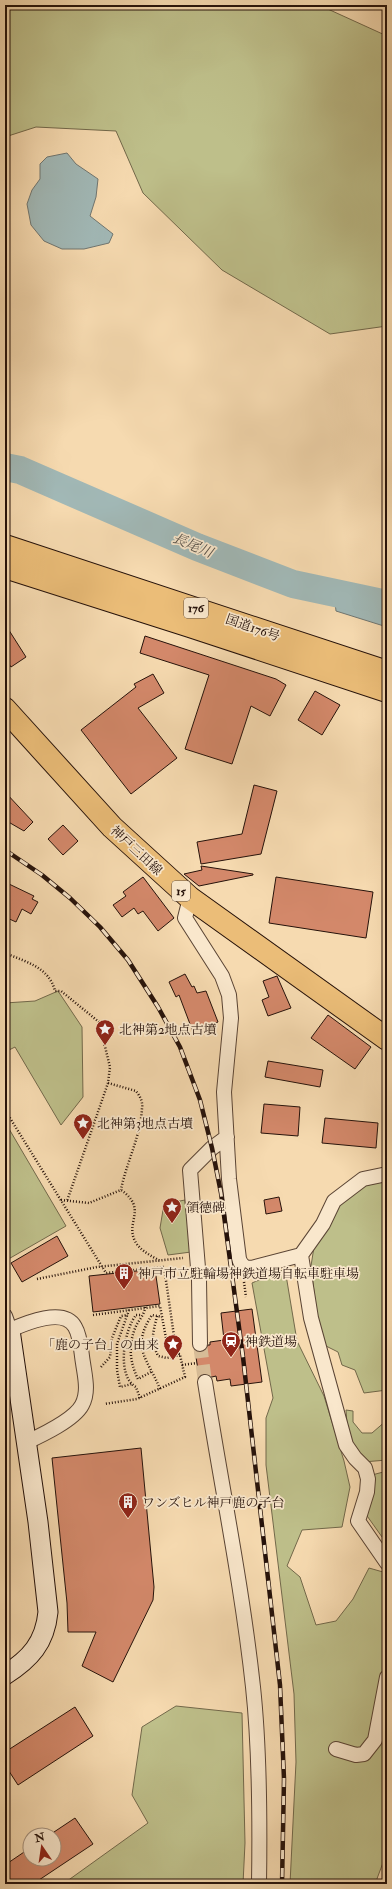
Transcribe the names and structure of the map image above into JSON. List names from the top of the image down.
{
  "streets": {
    "main road": [
      "176",
      "国道176号",
      "神戸三田線",
      "15"
    ]
  },
  "water": ["長尾川"],
  "places": {
    "place": [
      "北神第2地点古墳",
      "北神第3地点古墳",
      "領徳碑",
      "「鹿の子台」の由来"
    ],
    "building": ["神戸市立駐輪場神鉄道場自転車駐車場", "ワンズヒル神戸鹿の子台"],
    "station": ["神鉄道場"]
  },
  "north": "top"
}
